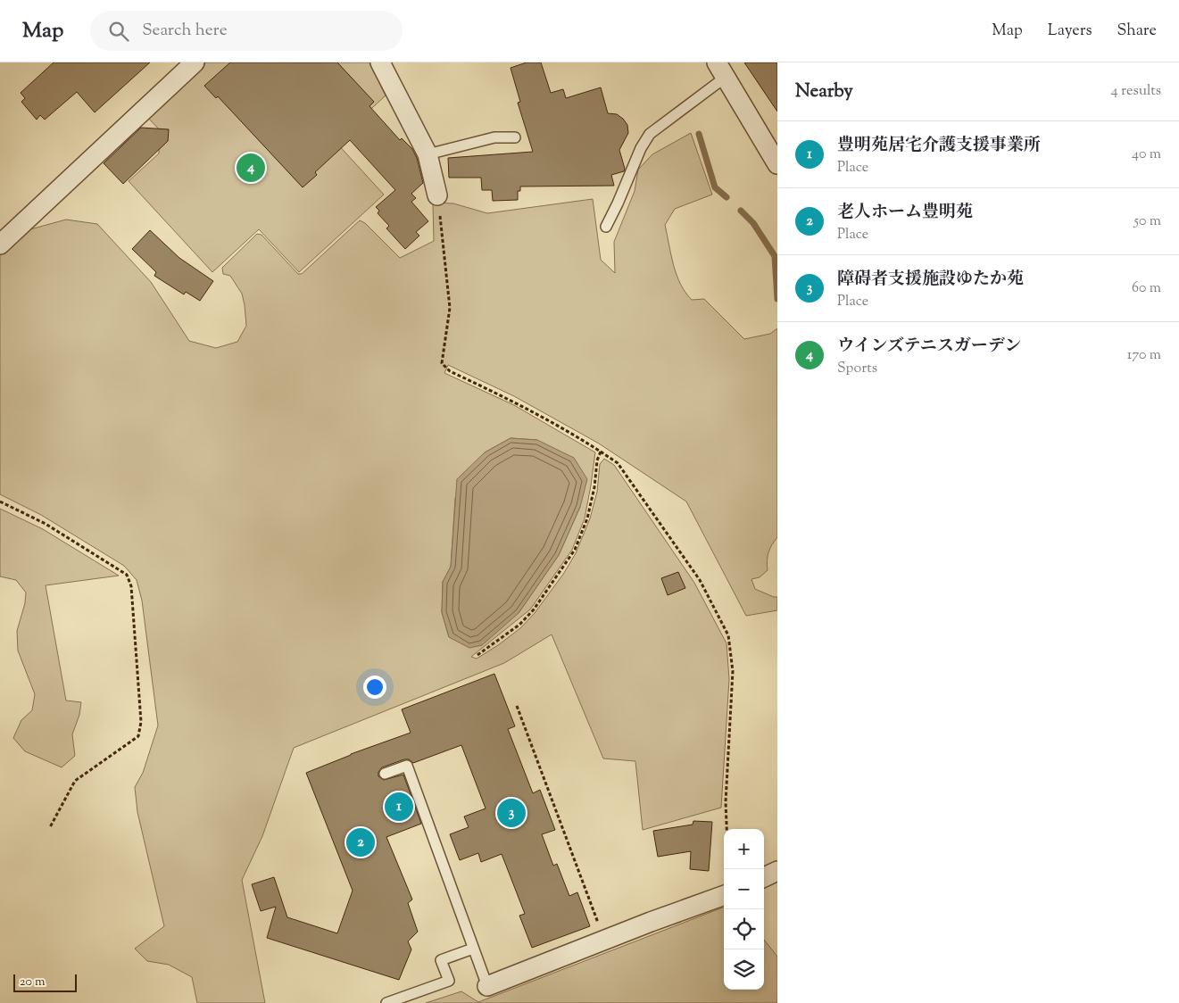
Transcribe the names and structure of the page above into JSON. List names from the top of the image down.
{
  "scale_bar": "20 m",
  "page": {
    "header": "Map",
    "search": "Search here",
    "nav": ["Map", "Layers", "Share"],
    "heading": ["Nearby", "4 results"],
    "list": [
      {
        "mark": "1",
        "name": "豊明苑居宅介護支援事業所",
        "note": "Place",
        "value": "40 m"
      },
      {
        "mark": "2",
        "name": "老人ホーム豊明苑",
        "note": "Place",
        "value": "50 m"
      },
      {
        "mark": "3",
        "name": "障碍者支援施設ゆたか苑",
        "note": "Place",
        "value": "60 m"
      },
      {
        "mark": "4",
        "name": "ウインズテニスガーデン",
        "note": "Sports",
        "value": "170 m"
      }
    ],
    "pins": [
      "4",
      "1",
      "3",
      "2"
    ],
    "map_buttons": ["+", "−"],
    "scale": "20 m"
  }
}
